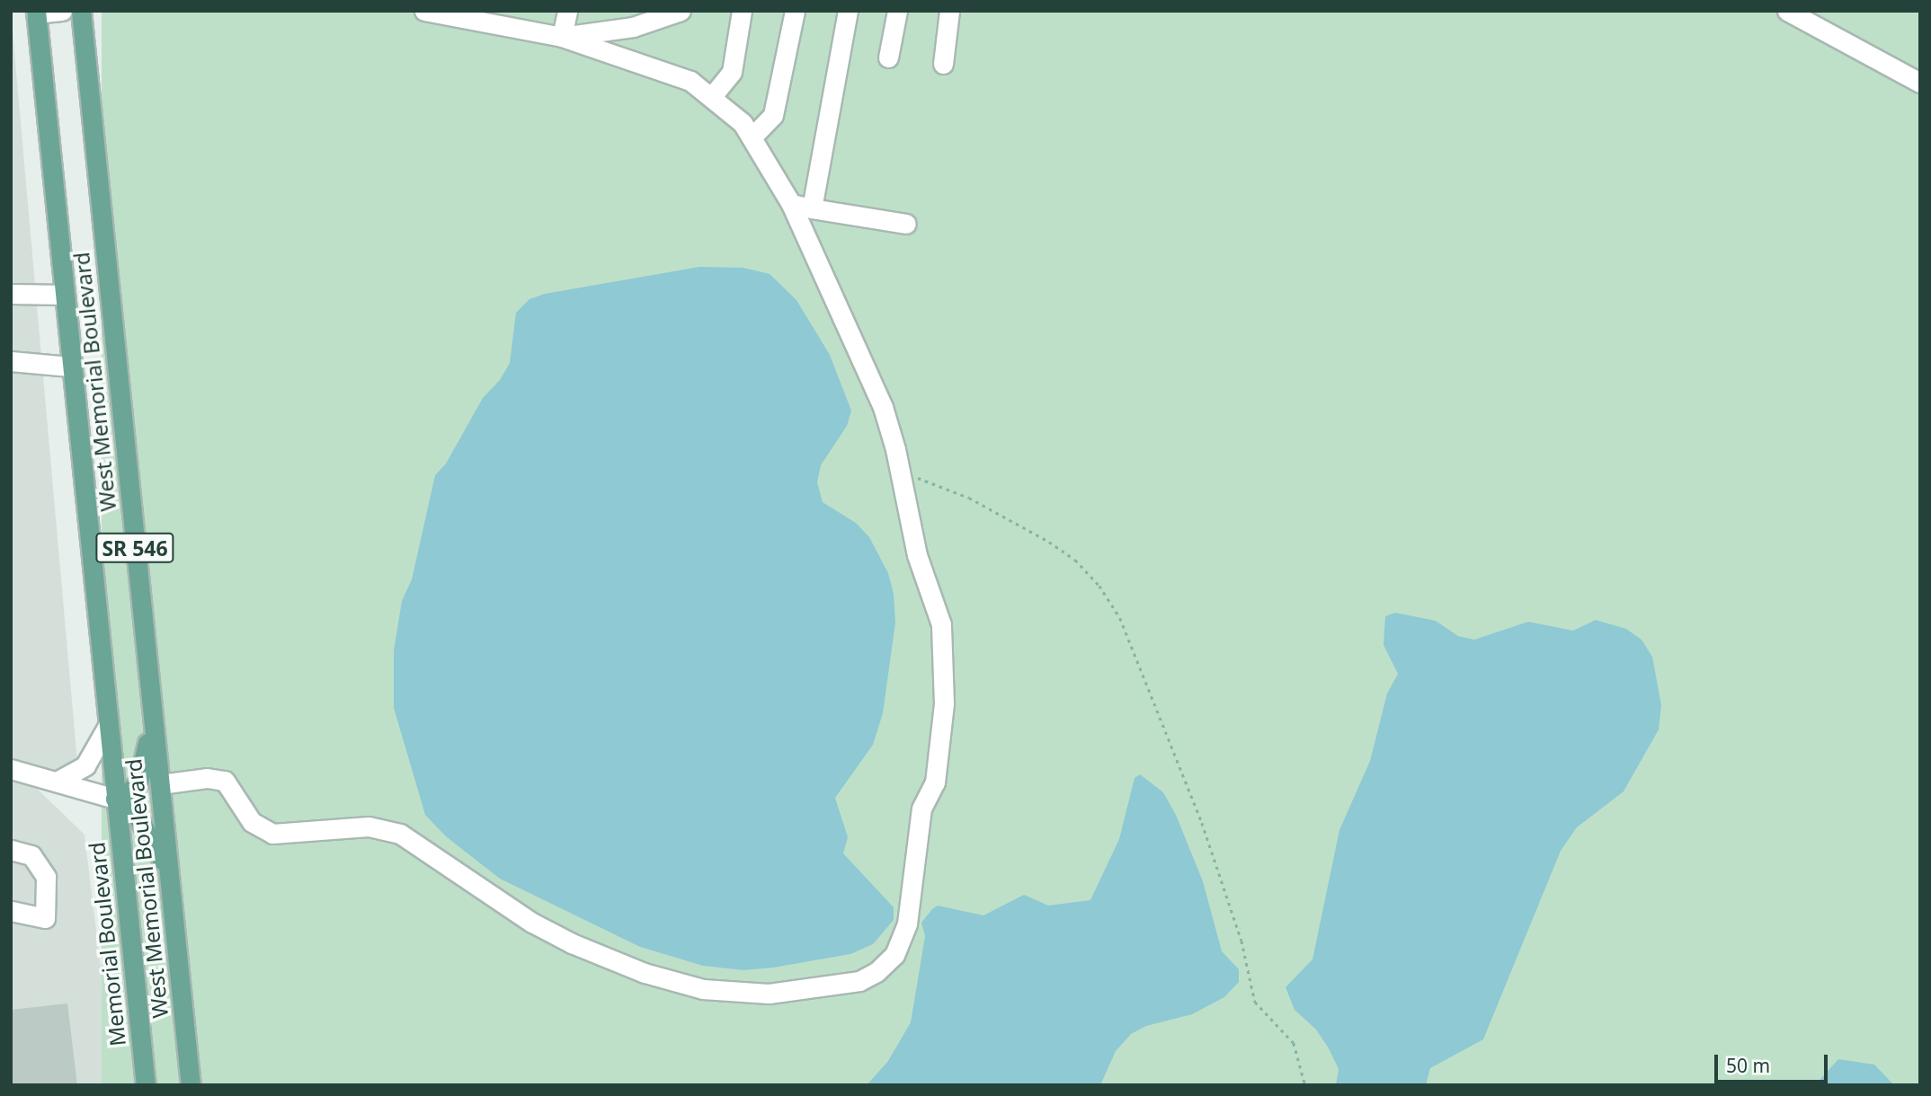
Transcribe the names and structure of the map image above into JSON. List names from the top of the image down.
{
  "streets": {
    "main road": ["West Memorial Boulevard", "SR 546", "Memorial Boulevard"]
  },
  "crossings": [
    ["West Memorial Boulevard", "Memorial Boulevard"]
  ],
  "scale_bar": "50 m"
}
